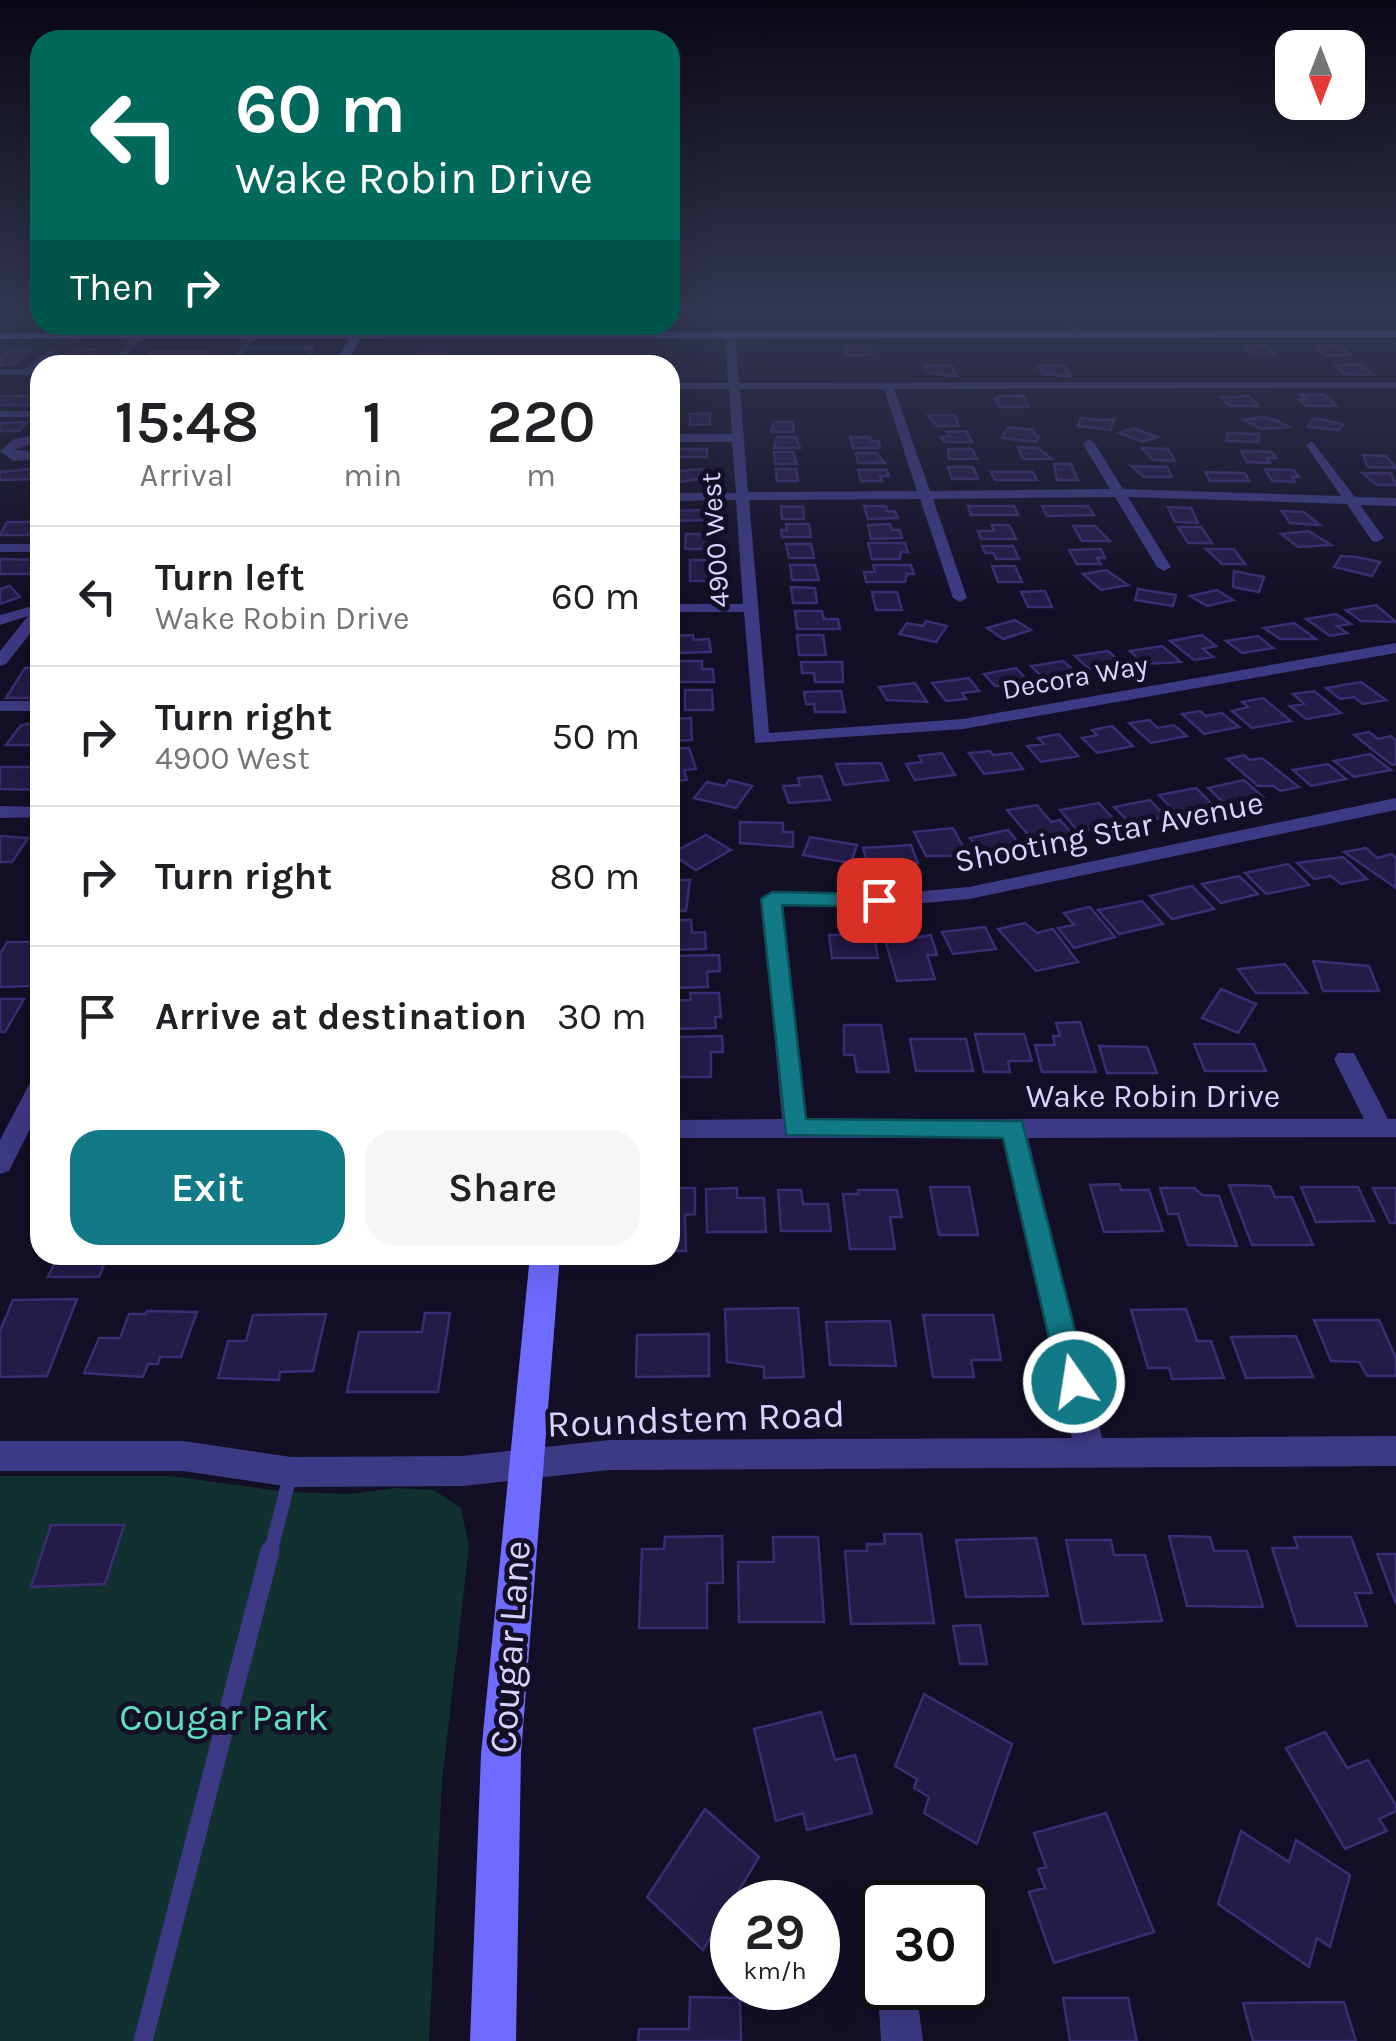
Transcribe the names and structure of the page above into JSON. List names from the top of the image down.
{
  "streets": {
    "street": [
      "4900 West",
      "Decora Way",
      "Shooting Star Avenue",
      "Wake Robin Drive",
      "Roundstem Road",
      "Cougar Lane"
    ]
  },
  "crossings": [
    ["4900 West", "Decora Way"],
    ["Shooting Star Avenue", "Wake Robin Drive"],
    ["Roundstem Road", "Cougar Lane"]
  ],
  "parks": ["Cougar Park"],
  "north": "bottom",
  "page": {
    "turn": ["60 m", "Wake Robin Drive"],
    "then": "Then",
    "eta": [
      "15:48",
      "Arrival",
      "1",
      "min",
      "220",
      "m"
    ],
    "list": [
      {
        "name": "Turn left",
        "note": "Wake Robin Drive",
        "value": "60 m"
      },
      {
        "name": "Turn right",
        "note": "4900 West",
        "value": "50 m"
      },
      {
        "name": "Turn right",
        "value": "80 m"
      },
      {
        "name": "Arrive at destination",
        "value": "30 m"
      }
    ],
    "buttons": ["Exit", "Share"],
    "speed": "29 km/h",
    "limit": "30"
  }
}
